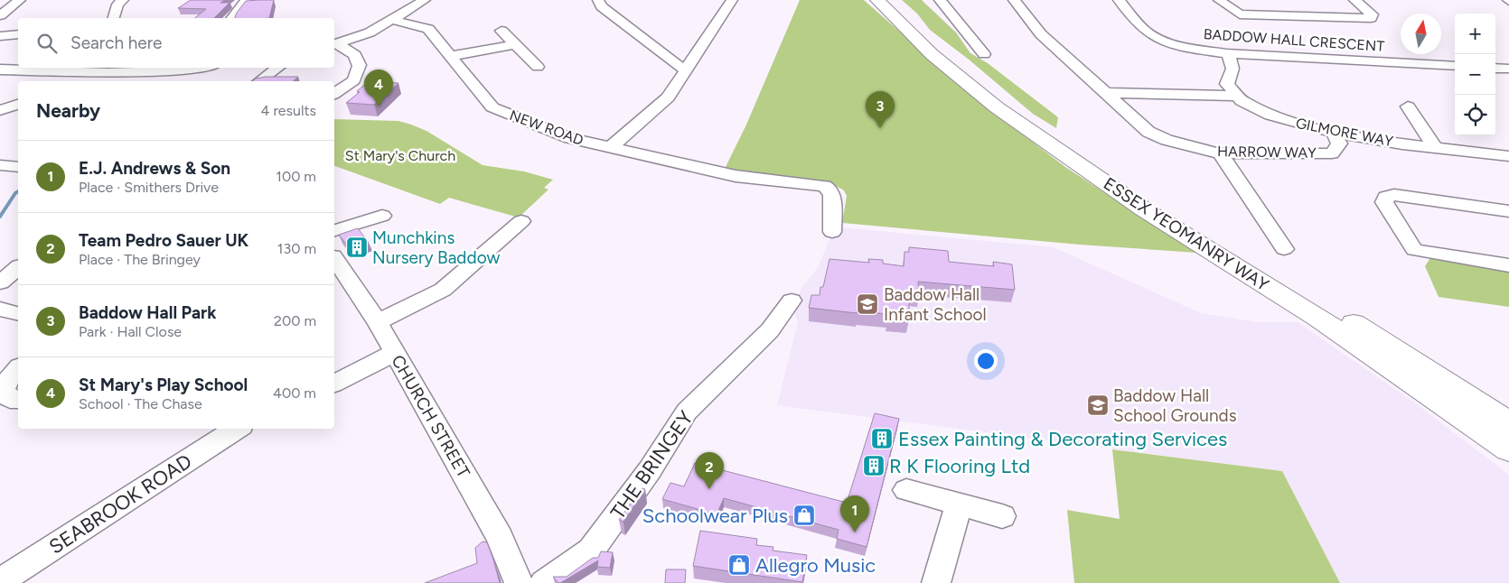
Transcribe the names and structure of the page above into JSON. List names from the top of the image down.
{
  "streets": {
    "main road": ["ESSEX YEOMANRY WAY"],
    "street": [
      "BADDOW HALL CRESCENT",
      "NEW ROAD",
      "GILMORE WAY",
      "HARROW WAY",
      "CHURCH STREET",
      "THE BRINGEY",
      "SEABROOK ROAD"
    ]
  },
  "crossings": [
    ["GILMORE WAY", "HARROW WAY"]
  ],
  "parks": ["St Mary's Church"],
  "places": {
    "building": ["Munchkins Nursery Baddow", "Essex Painting & Decorating Services", "R K Flooring Ltd"],
    "school or university": ["Baddow Hall Infant School", "Baddow Hall School Grounds"],
    "shop": ["Schoolwear Plus", "Allegro Music"]
  },
  "north": "top",
  "page": {
    "map_buttons": ["+", "−"],
    "search": "Search here",
    "pins": [
      "4",
      "3",
      "2",
      "1"
    ],
    "heading": ["Nearby", "4 results"],
    "list": [
      {
        "mark": "1",
        "name": "E.J. Andrews & Son",
        "note": "Place · Smithers Drive",
        "value": "100 m"
      },
      {
        "mark": "2",
        "name": "Team Pedro Sauer UK",
        "note": "Place · The Bringey",
        "value": "130 m"
      },
      {
        "mark": "3",
        "name": "Baddow Hall Park",
        "note": "Park · Hall Close",
        "value": "200 m"
      },
      {
        "mark": "4",
        "name": "St Mary's Play School",
        "note": "School · The Chase",
        "value": "400 m"
      }
    ]
  }
}
